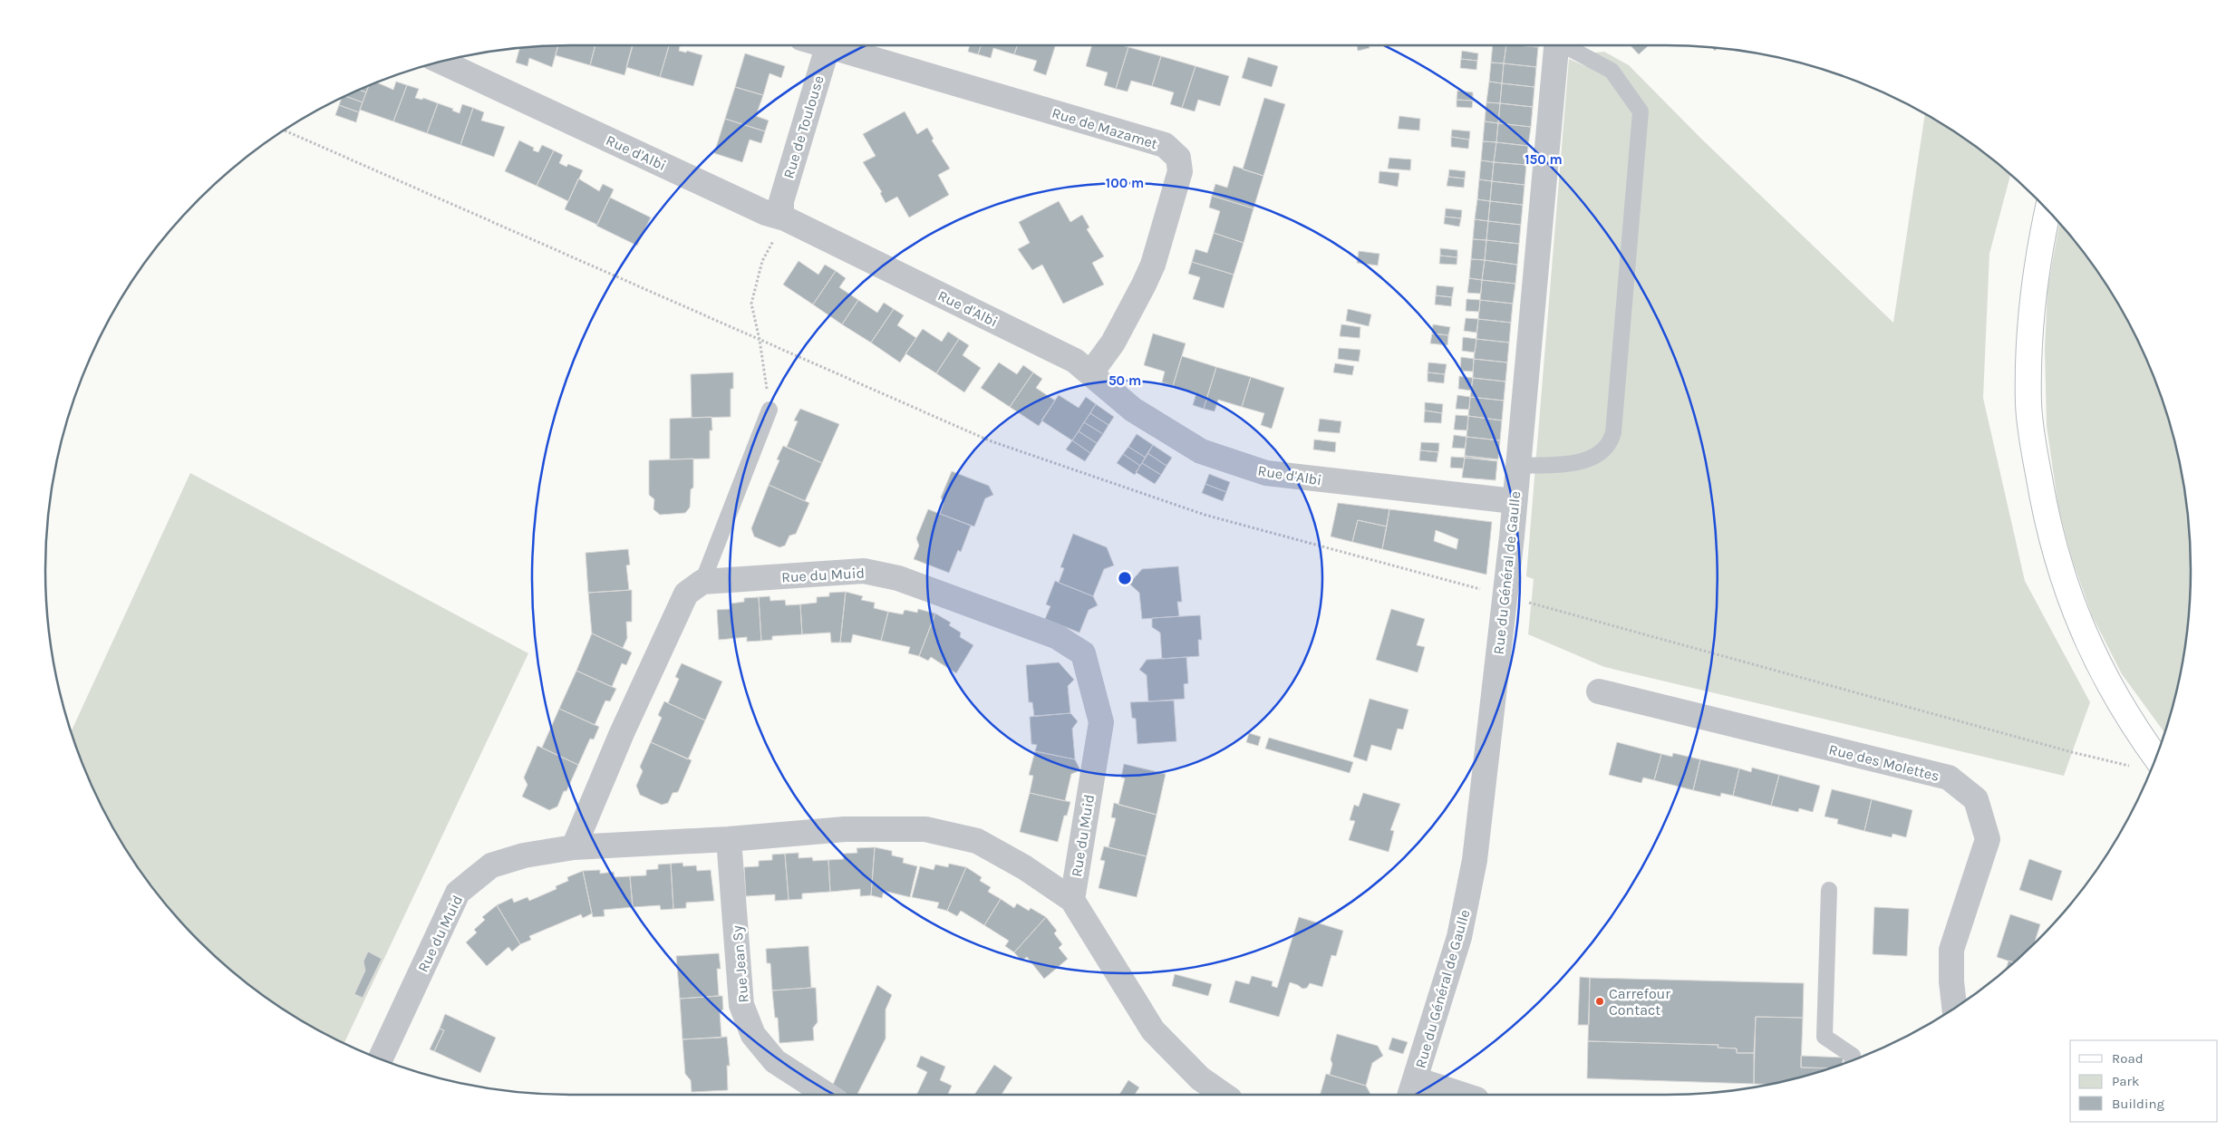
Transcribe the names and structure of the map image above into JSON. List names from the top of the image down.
{
  "streets": {
    "street": [
      "Rue de Toulouse",
      "Rue de Mazamet",
      "Rue d'Albi",
      "Rue du Général de Gaulle",
      "Rue du Muid",
      "Rue des Molettes",
      "Rue Jean Sy"
    ]
  },
  "crossings": [
    ["Rue de Toulouse", "Rue d'Albi"],
    ["Rue de Mazamet", "Rue d'Albi"],
    ["Rue d'Albi", "Rue du Général de Gaulle"],
    ["Rue du Muid", "Rue Jean Sy"]
  ],
  "places": ["Carrefour Contact"],
  "legend": ["Road", "Park", "Building"],
  "rings": ["150 m", "100 m", "50 m"]
}
